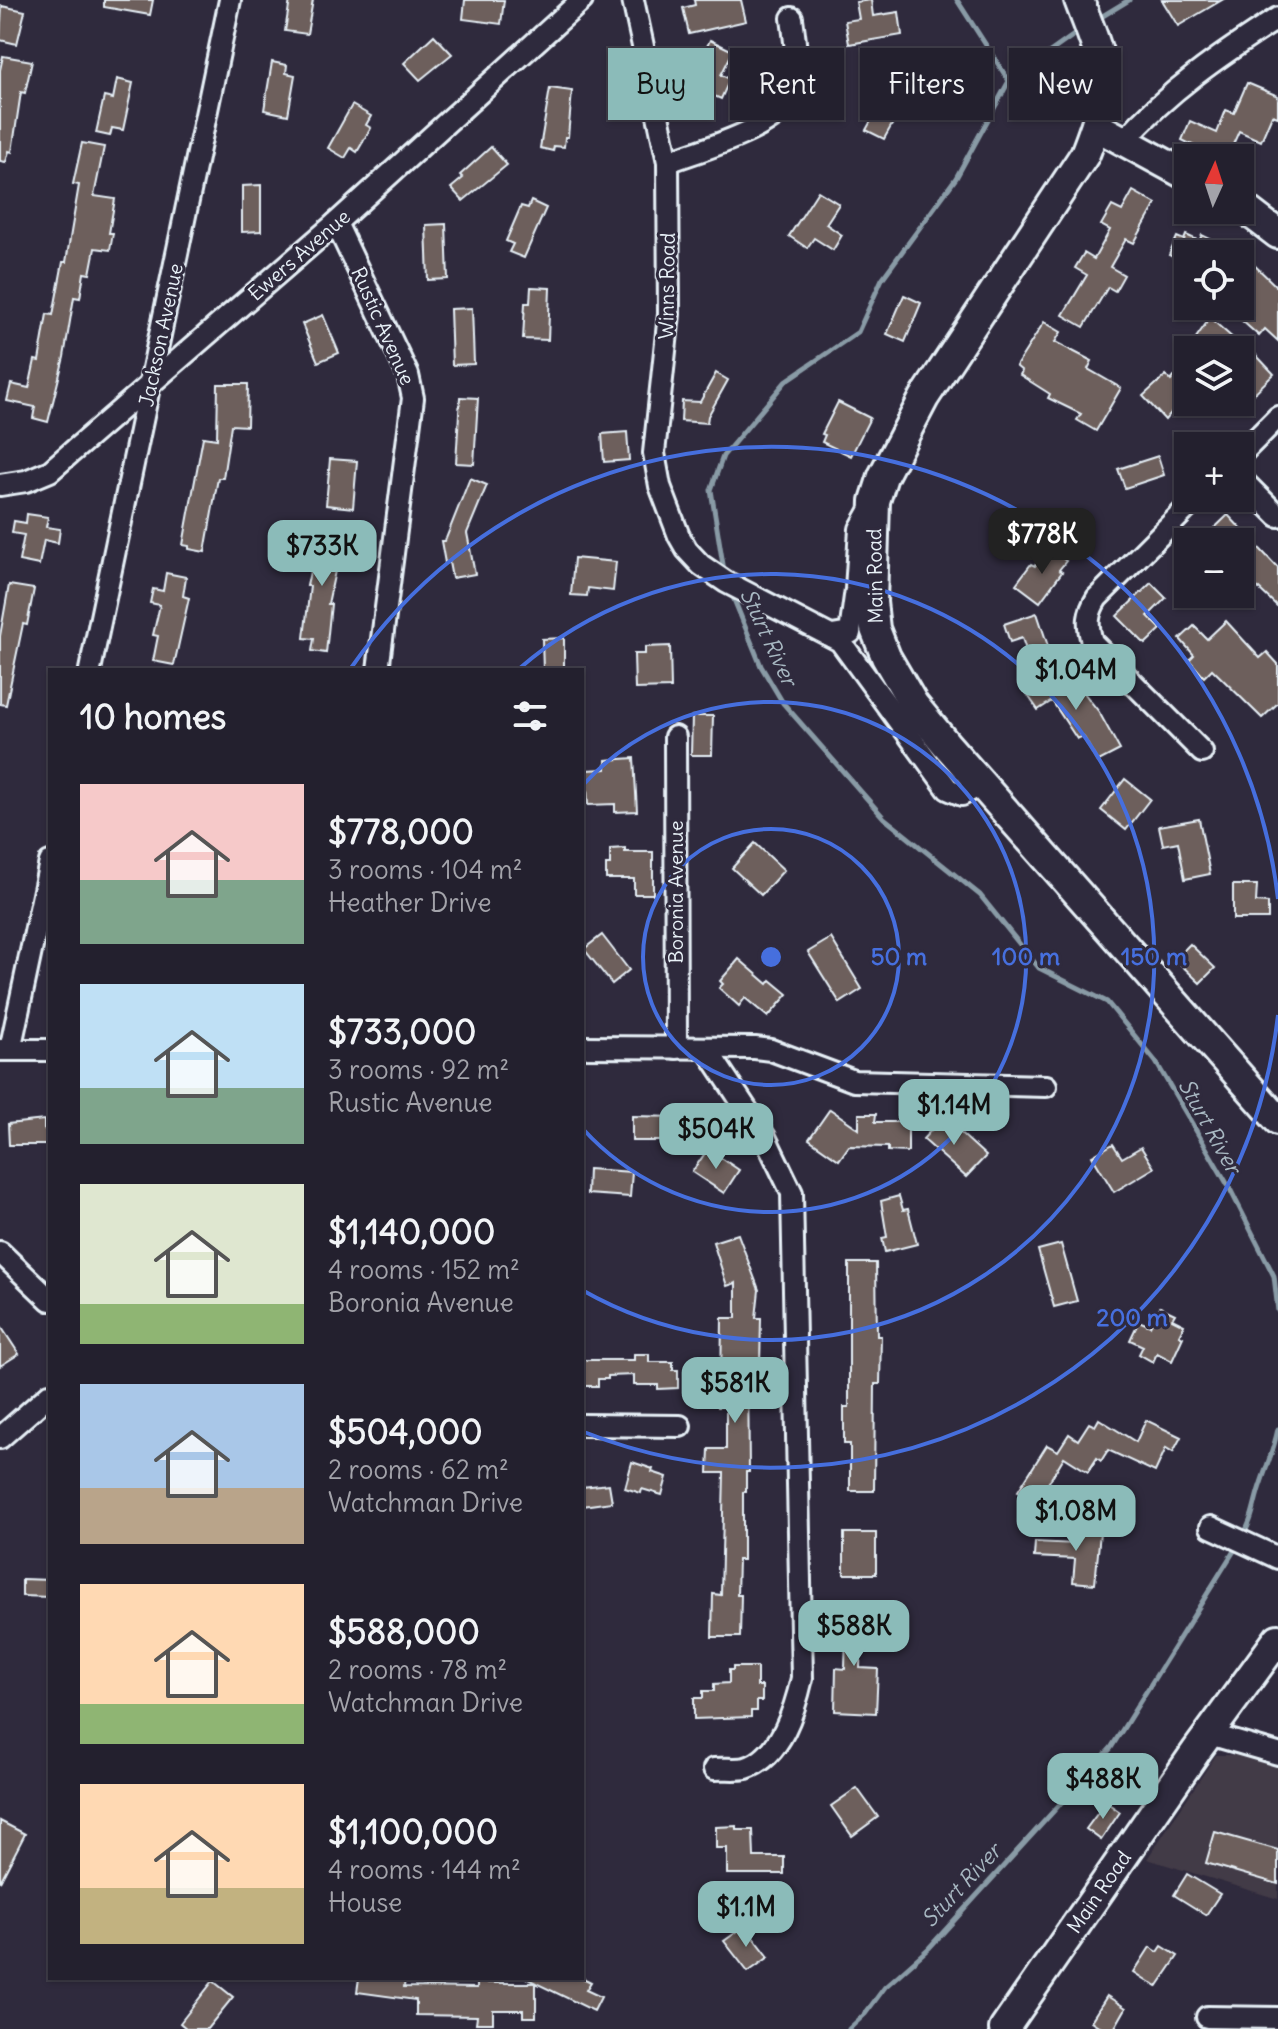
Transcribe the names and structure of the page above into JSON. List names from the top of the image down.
{
  "streets": {
    "main road": ["Main Road"],
    "street": [
      "Ewers Avenue",
      "Winns Road",
      "Rustic Avenue",
      "Jackson Avenue",
      "Boronia Avenue"
    ]
  },
  "crossings": [
    ["Ewers Avenue", "Rustic Avenue"],
    ["Ewers Avenue", "Jackson Avenue"]
  ],
  "water": ["Sturt River"],
  "north": "top",
  "page": {
    "chip": [
      "Buy",
      "Rent",
      "Filters",
      "New"
    ],
    "map_buttons": ["+", "−"],
    "price": [
      "$778K",
      "$733K",
      "$1.04M",
      "$1.14M",
      "$504K",
      "$581K",
      "$1.08M",
      "$588K",
      "$488K",
      "$1.1M"
    ],
    "heading": "10 homes",
    "list": [
      {
        "name": "$778,000",
        "note": "3 rooms · 104 m² · Heather Drive"
      },
      {
        "name": "$733,000",
        "note": "3 rooms · 92 m² · Rustic Avenue"
      },
      {
        "name": "$1,140,000",
        "note": "4 rooms · 152 m² · Boronia Avenue"
      },
      {
        "name": "$504,000",
        "note": "2 rooms · 62 m² · Watchman Drive"
      },
      {
        "name": "$588,000",
        "note": "2 rooms · 78 m² · Watchman Drive"
      },
      {
        "name": "$1,100,000",
        "note": "4 rooms · 144 m² · House"
      }
    ]
  },
  "rings": [
    "50 m",
    "100 m",
    "150 m",
    "200 m"
  ]
}
